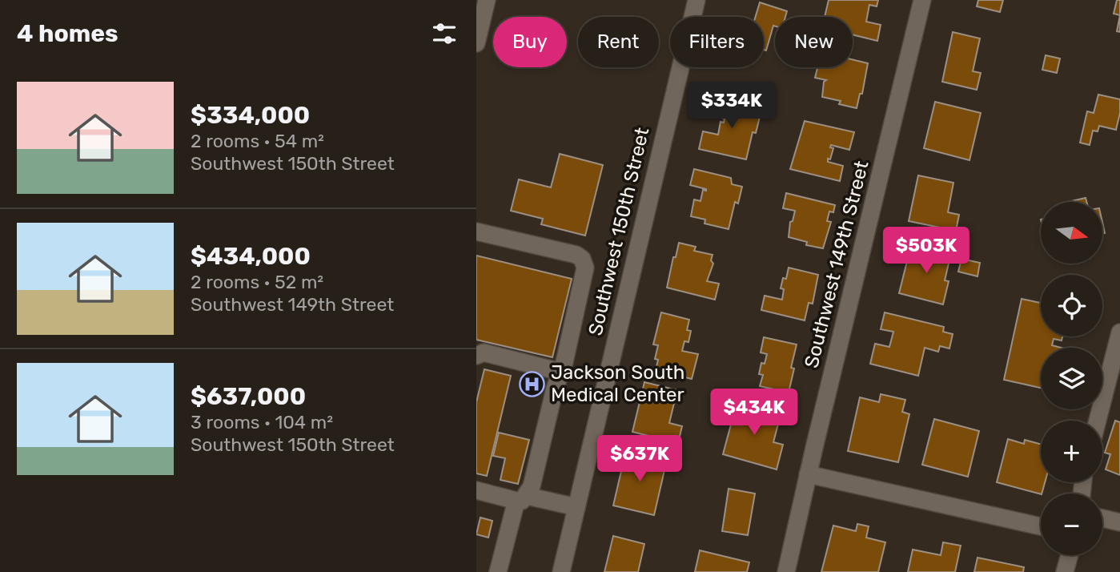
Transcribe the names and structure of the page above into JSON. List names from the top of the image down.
{
  "streets": {
    "street": ["Southwest 150th Street", "Southwest 149th Street"]
  },
  "places": {
    "hospital": ["Jackson South Medical Center"]
  },
  "north": "right",
  "page": {
    "heading": "4 homes",
    "chip": [
      "Buy",
      "Rent",
      "Filters",
      "New"
    ],
    "list": [
      {
        "name": "$334,000",
        "note": "2 rooms · 54 m² · Southwest 150th Street"
      },
      {
        "name": "$434,000",
        "note": "2 rooms · 52 m² · Southwest 149th Street"
      },
      {
        "name": "$637,000",
        "note": "3 rooms · 104 m² · Southwest 150th Street"
      }
    ],
    "price": [
      "$334K",
      "$503K",
      "$434K",
      "$637K"
    ],
    "map_buttons": ["+", "−"]
  }
}
